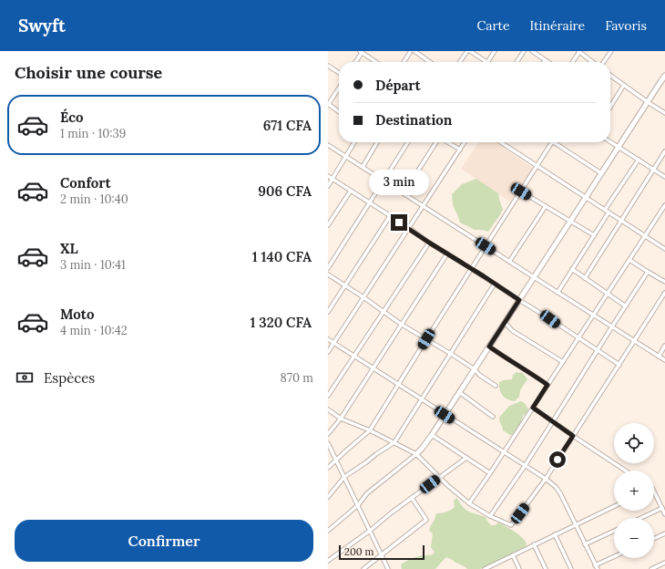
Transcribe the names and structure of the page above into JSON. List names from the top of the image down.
{
  "scale_bar": "200 m",
  "page": {
    "header": "Swyft",
    "nav": ["Carte", "Itinéraire", "Favoris"],
    "heading": "Choisir une course",
    "banner": ["Départ", "Destination"],
    "list": [
      {
        "name": "Éco",
        "note": "1 min · 10:39",
        "value": "671 CFA"
      },
      {
        "name": "Confort",
        "note": "2 min · 10:40",
        "value": "906 CFA"
      },
      {
        "name": "XL",
        "note": "3 min · 10:41",
        "value": "1 140 CFA"
      },
      {
        "name": "Moto",
        "note": "4 min · 10:42",
        "value": "1 320 CFA"
      }
    ],
    "bubble": "3 min",
    "pay": ["Espèces", "870 m"],
    "map_buttons": ["+", "−"],
    "buttons": "Confirmer",
    "scale": "200 m"
  }
}
